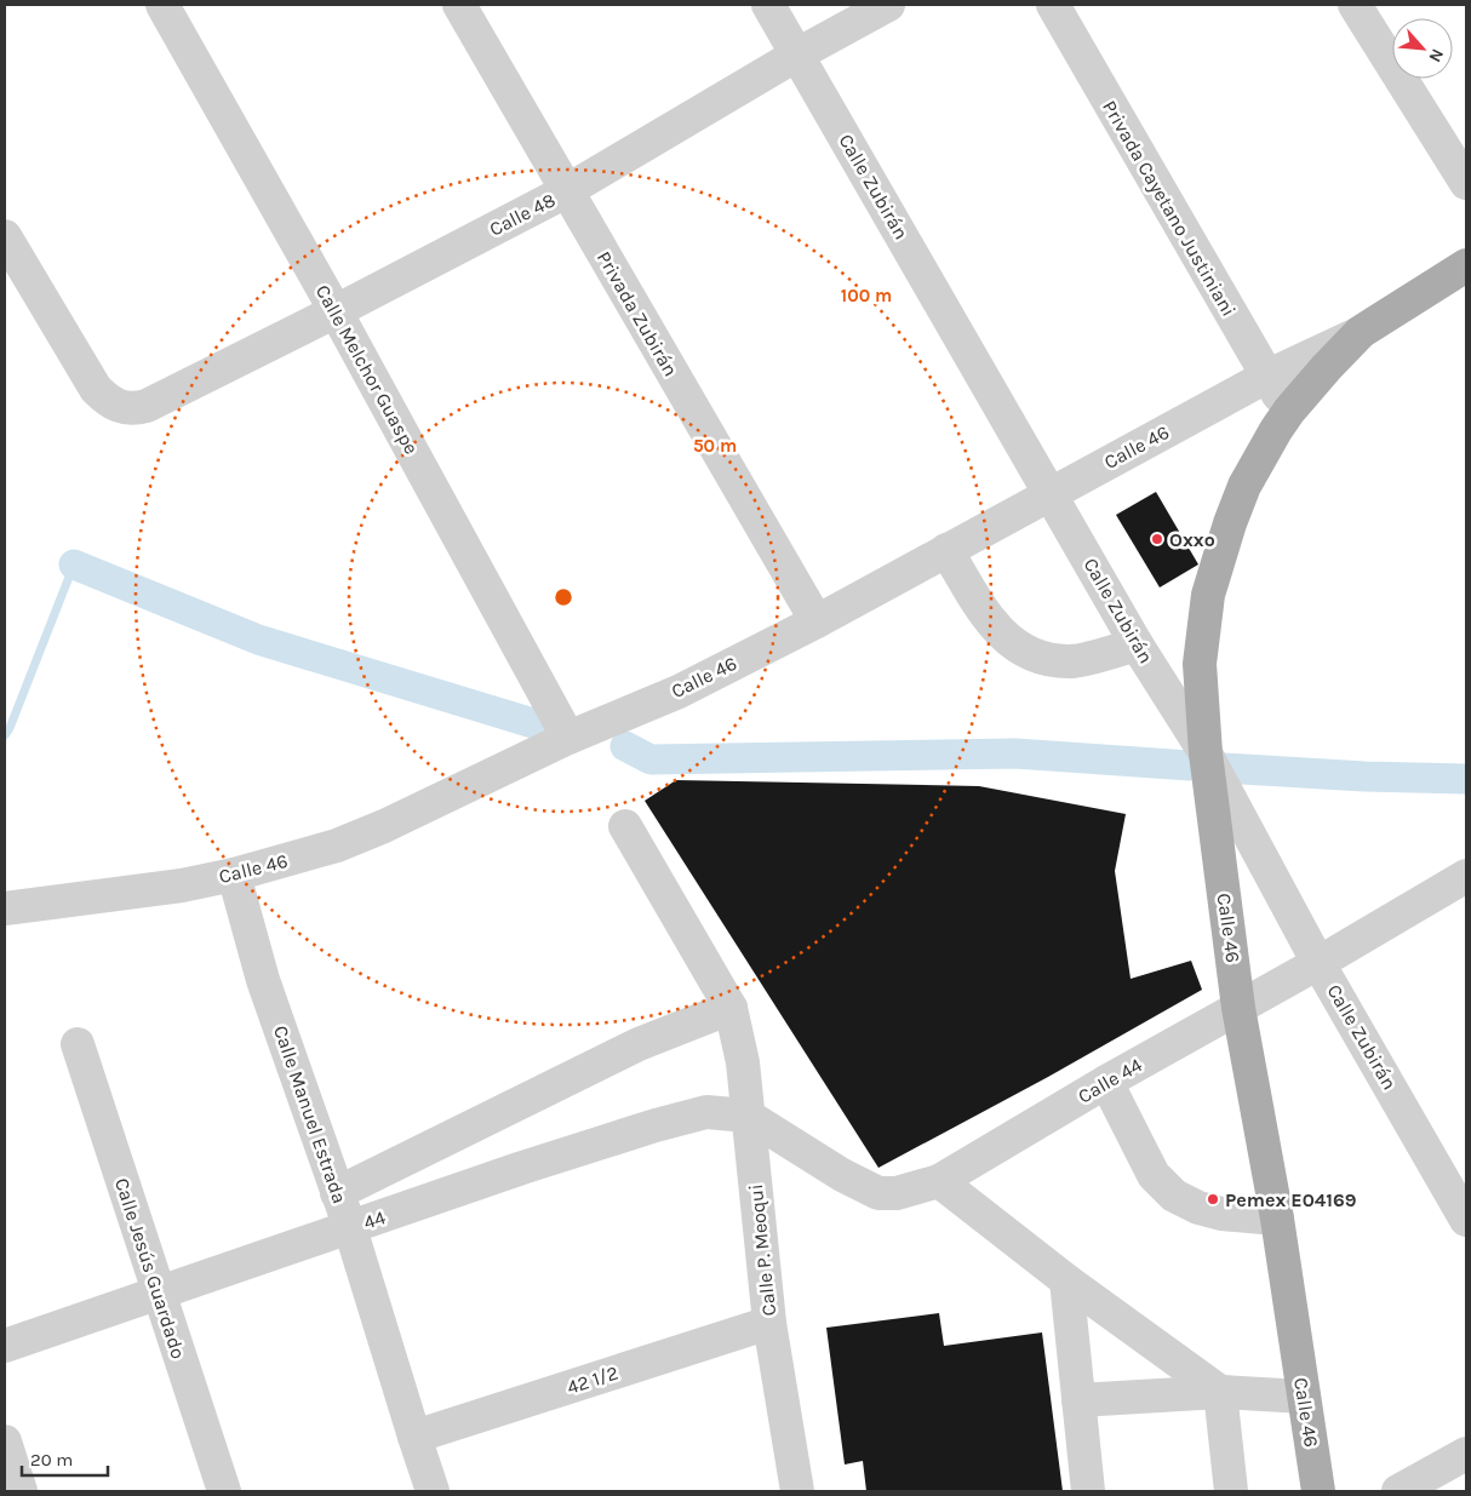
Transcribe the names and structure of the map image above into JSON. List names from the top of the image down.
{
  "streets": {
    "main road": ["Calle 46"],
    "street": [
      "Calle Zubirán",
      "Privada Cayetano Justiniani",
      "Calle 48",
      "Privada Zubirán",
      "Calle Melchor Guaspe",
      "Calle 44",
      "Calle Manuel Estrada",
      "44",
      "Calle P. Meoqui",
      "Calle Jesús Guardado",
      "42 1/2"
    ]
  },
  "crossings": [
    ["Calle Zubirán", "Calle 48"],
    ["Calle Zubirán", "Calle 46"],
    ["Calle Zubirán", "Calle 44"],
    ["Privada Cayetano Justiniani", "Calle 46"],
    ["Calle 48", "Privada Zubirán"],
    ["Calle 48", "Calle Melchor Guaspe"],
    ["Privada Zubirán", "Calle 46"],
    ["Calle Melchor Guaspe", "Calle 46"],
    ["Calle 46", "Calle 44"],
    ["Calle 46", "Calle Manuel Estrada"],
    ["Calle 44", "44"],
    ["Calle 44", "Calle P. Meoqui"],
    ["Calle Manuel Estrada", "44"],
    ["Calle Manuel Estrada", "42 1/2"],
    ["44", "Calle P. Meoqui"],
    ["44", "Calle Jesús Guardado"],
    ["Calle P. Meoqui", "42 1/2"]
  ],
  "places": ["Oxxo", "Pemex E04169"],
  "scale_bar": "20 m",
  "north": "bottom right",
  "rings": ["100 m", "50 m"]
}
